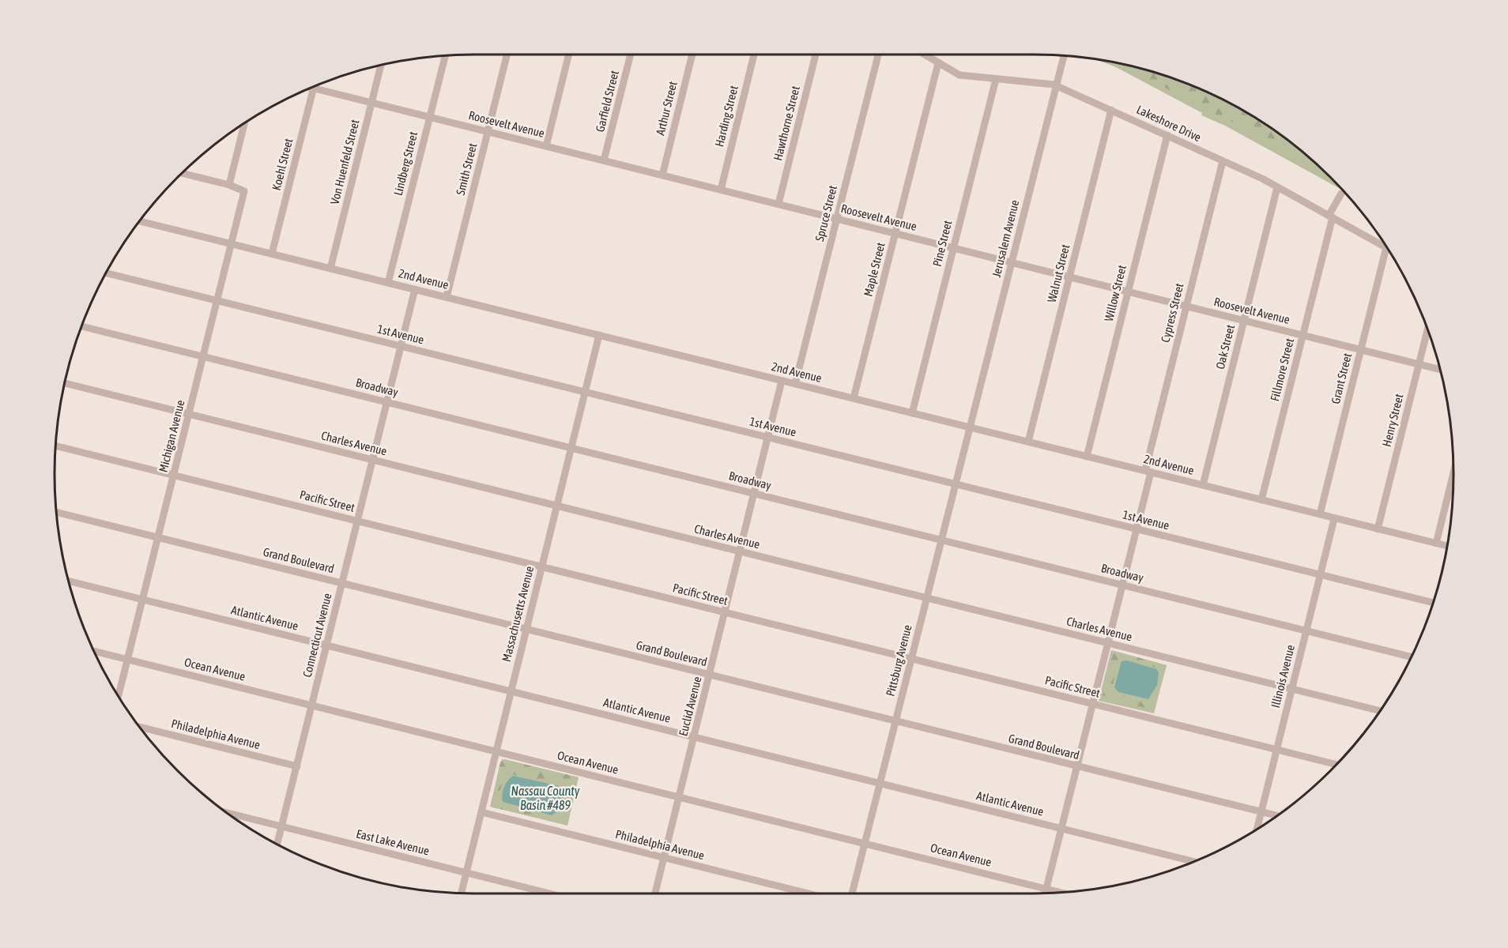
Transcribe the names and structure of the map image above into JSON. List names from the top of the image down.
{
  "streets": {
    "street": [
      "Garfield Street",
      "Arthur Street",
      "Harding Street",
      "Hawthorne Street",
      "Lakeshore Drive",
      "Roosevelt Avenue",
      "Von Huenfeld Street",
      "Lindberg Street",
      "Koehl Street",
      "Smith Street",
      "Spruce Street",
      "Jerusalem Avenue",
      "Pine Street",
      "Maple Street",
      "Walnut Street",
      "2nd Avenue",
      "Willow Street",
      "Cypress Street",
      "1st Avenue",
      "Oak Street",
      "Fillmore Street",
      "Grant Street",
      "Broadway",
      "Henry Street",
      "Michigan Avenue",
      "Charles Avenue",
      "Pacific Street",
      "Grand Boulevard",
      "Massachusetts Avenue",
      "Atlantic Avenue",
      "Connecticut Avenue",
      "Pittsburg Avenue",
      "Ocean Avenue",
      "Illinois Avenue",
      "Euclid Avenue",
      "Philadelphia Avenue",
      "East Lake Avenue"
    ]
  },
  "crossings": [
    ["Garfield Street", "Roosevelt Avenue"],
    ["Arthur Street", "Roosevelt Avenue"],
    ["Harding Street", "Roosevelt Avenue"],
    ["Hawthorne Street", "Roosevelt Avenue"],
    ["Lakeshore Drive", "Jerusalem Avenue"],
    ["Lakeshore Drive", "Pine Street"],
    ["Lakeshore Drive", "Maple Street"],
    ["Lakeshore Drive", "Walnut Street"],
    ["Lakeshore Drive", "Willow Street"],
    ["Lakeshore Drive", "Cypress Street"],
    ["Lakeshore Drive", "Oak Street"],
    ["Lakeshore Drive", "Fillmore Street"],
    ["Lakeshore Drive", "Grant Street"],
    ["Roosevelt Avenue", "Von Huenfeld Street"],
    ["Roosevelt Avenue", "Lindberg Street"],
    ["Roosevelt Avenue", "Smith Street"],
    ["Roosevelt Avenue", "Spruce Street"],
    ["Roosevelt Avenue", "Jerusalem Avenue"],
    ["Roosevelt Avenue", "Pine Street"],
    ["Roosevelt Avenue", "Maple Street"],
    ["Roosevelt Avenue", "Walnut Street"],
    ["Roosevelt Avenue", "Willow Street"],
    ["Roosevelt Avenue", "Cypress Street"],
    ["Roosevelt Avenue", "Oak Street"],
    ["Roosevelt Avenue", "Fillmore Street"],
    ["Roosevelt Avenue", "Grant Street"],
    ["Roosevelt Avenue", "Henry Street"],
    ["Von Huenfeld Street", "2nd Avenue"],
    ["Lindberg Street", "2nd Avenue"],
    ["Koehl Street", "2nd Avenue"],
    ["Smith Street", "2nd Avenue"],
    ["Spruce Street", "2nd Avenue"],
    ["Jerusalem Avenue", "2nd Avenue"],
    ["Jerusalem Avenue", "Pittsburg Avenue"],
    ["Pine Street", "2nd Avenue"],
    ["Maple Street", "2nd Avenue"],
    ["Walnut Street", "2nd Avenue"],
    ["2nd Avenue", "Willow Street"],
    ["2nd Avenue", "Cypress Street"],
    ["2nd Avenue", "Oak Street"],
    ["2nd Avenue", "Fillmore Street"],
    ["2nd Avenue", "Grant Street"],
    ["2nd Avenue", "Henry Street"],
    ["2nd Avenue", "Michigan Avenue"],
    ["2nd Avenue", "Massachusetts Avenue"],
    ["2nd Avenue", "Connecticut Avenue"],
    ["2nd Avenue", "Pittsburg Avenue"],
    ["2nd Avenue", "Illinois Avenue"],
    ["2nd Avenue", "Euclid Avenue"],
    ["Cypress Street", "1st Avenue"],
    ["Cypress Street", "Broadway"],
    ["Cypress Street", "Charles Avenue"],
    ["Cypress Street", "Pacific Street"],
    ["Cypress Street", "Grand Boulevard"],
    ["Cypress Street", "Atlantic Avenue"],
    ["Cypress Street", "Ocean Avenue"],
    ["1st Avenue", "Michigan Avenue"],
    ["1st Avenue", "Massachusetts Avenue"],
    ["1st Avenue", "Connecticut Avenue"],
    ["1st Avenue", "Pittsburg Avenue"],
    ["1st Avenue", "Illinois Avenue"],
    ["1st Avenue", "Euclid Avenue"],
    ["Broadway", "Michigan Avenue"],
    ["Broadway", "Massachusetts Avenue"],
    ["Broadway", "Connecticut Avenue"],
    ["Broadway", "Pittsburg Avenue"],
    ["Broadway", "Illinois Avenue"],
    ["Broadway", "Euclid Avenue"],
    ["Michigan Avenue", "Charles Avenue"],
    ["Michigan Avenue", "Pacific Street"],
    ["Michigan Avenue", "Grand Boulevard"],
    ["Michigan Avenue", "Atlantic Avenue"],
    ["Michigan Avenue", "Ocean Avenue"],
    ["Charles Avenue", "Massachusetts Avenue"],
    ["Charles Avenue", "Connecticut Avenue"],
    ["Charles Avenue", "Pittsburg Avenue"],
    ["Charles Avenue", "Illinois Avenue"],
    ["Charles Avenue", "Euclid Avenue"],
    ["Pacific Street", "Massachusetts Avenue"],
    ["Pacific Street", "Connecticut Avenue"],
    ["Pacific Street", "Pittsburg Avenue"],
    ["Pacific Street", "Illinois Avenue"],
    ["Pacific Street", "Euclid Avenue"],
    ["Grand Boulevard", "Massachusetts Avenue"],
    ["Grand Boulevard", "Connecticut Avenue"],
    ["Grand Boulevard", "Pittsburg Avenue"],
    ["Grand Boulevard", "Illinois Avenue"],
    ["Grand Boulevard", "Euclid Avenue"],
    ["Massachusetts Avenue", "Atlantic Avenue"],
    ["Massachusetts Avenue", "Ocean Avenue"],
    ["Massachusetts Avenue", "Philadelphia Avenue"],
    ["Massachusetts Avenue", "East Lake Avenue"],
    ["Atlantic Avenue", "Connecticut Avenue"],
    ["Atlantic Avenue", "Pittsburg Avenue"],
    ["Atlantic Avenue", "Euclid Avenue"],
    ["Connecticut Avenue", "Ocean Avenue"],
    ["Connecticut Avenue", "Philadelphia Avenue"],
    ["Connecticut Avenue", "East Lake Avenue"],
    ["Pittsburg Avenue", "Ocean Avenue"],
    ["Ocean Avenue", "Euclid Avenue"],
    ["Euclid Avenue", "Philadelphia Avenue"]
  ],
  "water": ["Nassau County Basin #489"]
}
